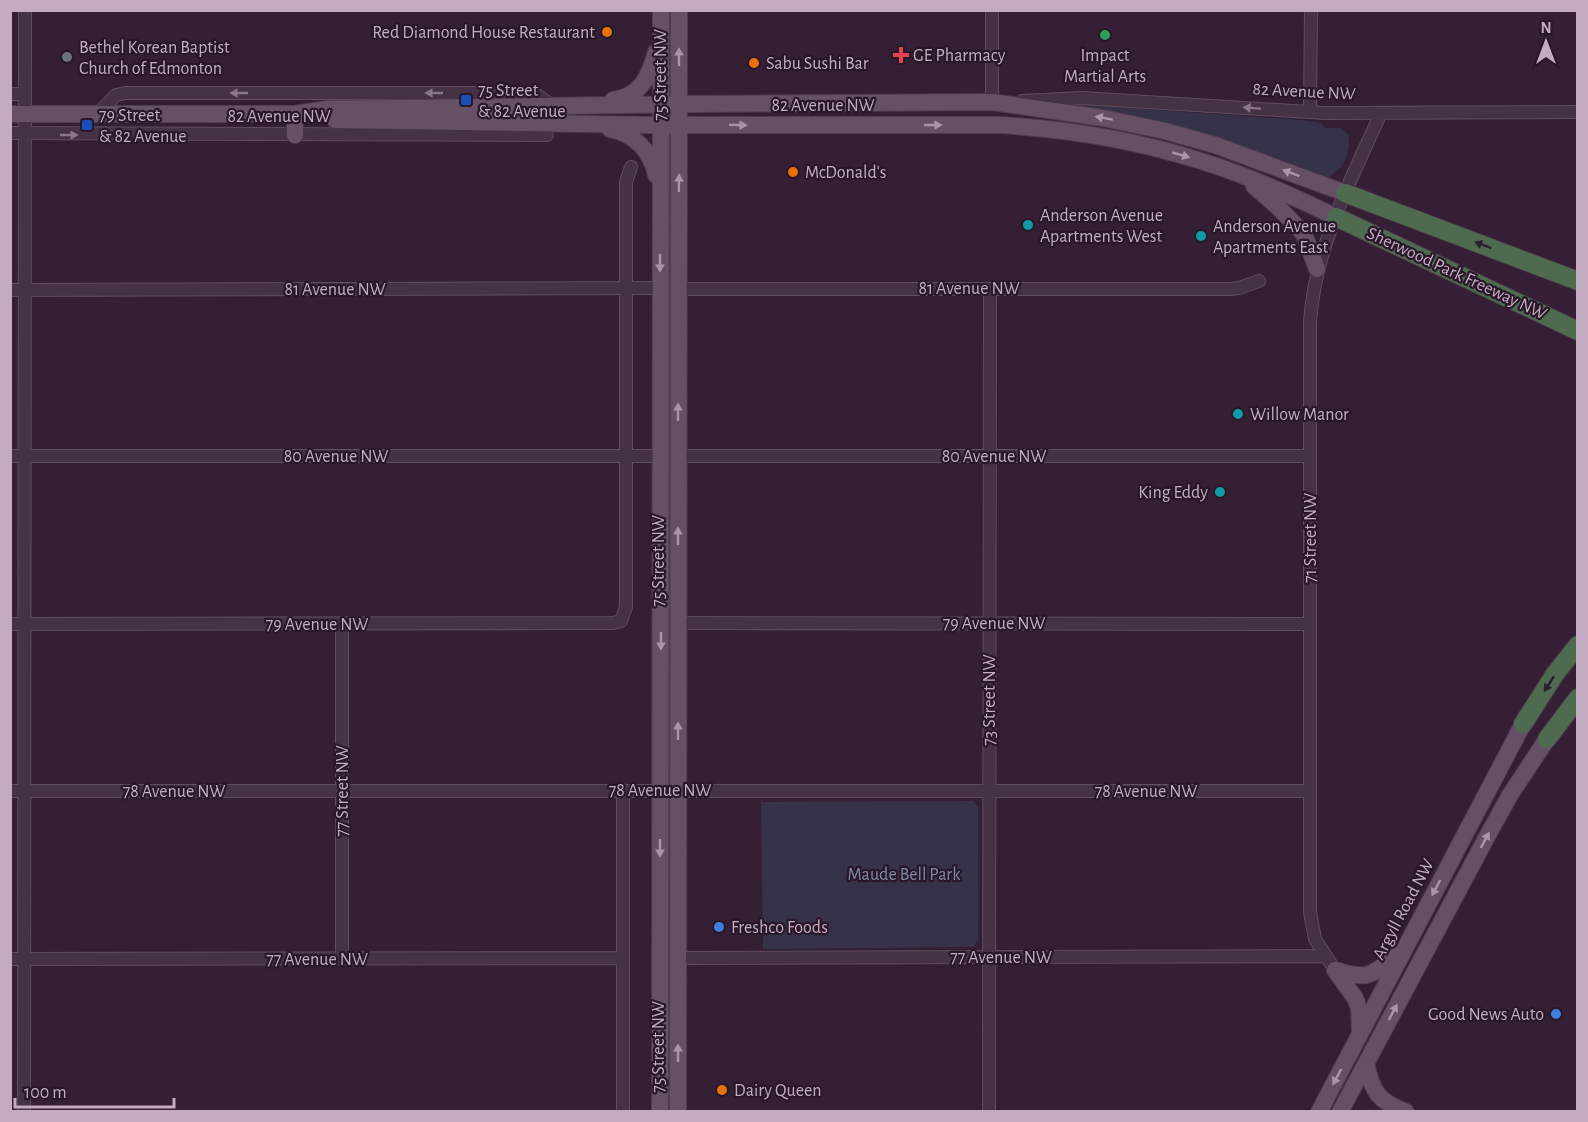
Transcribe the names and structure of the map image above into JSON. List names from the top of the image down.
{
  "streets": {
    "highway": ["Sherwood Park Freeway NW"],
    "main road": ["75 Street NW", "82 Avenue NW", "Argyll Road NW"],
    "street": [
      "81 Avenue NW",
      "80 Avenue NW",
      "71 Street NW",
      "79 Avenue NW",
      "73 Street NW",
      "78 Avenue NW",
      "77 Street NW",
      "77 Avenue NW"
    ]
  },
  "crossings": [
    ["75 Street NW", "82 Avenue NW"],
    ["75 Street NW", "81 Avenue NW"],
    ["75 Street NW", "80 Avenue NW"],
    ["75 Street NW", "79 Avenue NW"],
    ["75 Street NW", "78 Avenue NW"],
    ["75 Street NW", "77 Avenue NW"],
    ["82 Avenue NW", "Sherwood Park Freeway NW"],
    ["82 Avenue NW", "71 Street NW"],
    ["Sherwood Park Freeway NW", "71 Street NW"],
    ["81 Avenue NW", "73 Street NW"],
    ["80 Avenue NW", "71 Street NW"],
    ["80 Avenue NW", "73 Street NW"],
    ["71 Street NW", "79 Avenue NW"],
    ["71 Street NW", "78 Avenue NW"],
    ["71 Street NW", "77 Avenue NW"],
    ["79 Avenue NW", "73 Street NW"],
    ["79 Avenue NW", "77 Street NW"],
    ["73 Street NW", "78 Avenue NW"],
    ["73 Street NW", "77 Avenue NW"],
    ["78 Avenue NW", "77 Street NW"],
    ["77 Street NW", "77 Avenue NW"]
  ],
  "parks": ["Maude Bell Park"],
  "places": {
    "other": [
      "Red Diamond House Restaurant",
      "Impact Martial Arts",
      "Bethel Korean Baptist Church of Edmonton",
      "Sabu Sushi Bar",
      "McDonald's",
      "Anderson Avenue Apartments West",
      "Anderson Avenue Apartments East",
      "Willow Manor",
      "King Eddy",
      "Freshco Foods",
      "Good News Auto",
      "Dairy Queen"
    ],
    "health": ["GE Pharmacy"],
    "transit": ["75 Street & 82 Avenue", "79 Street & 82 Avenue"]
  },
  "scale_bar": "100 m",
  "north": "top"
}
